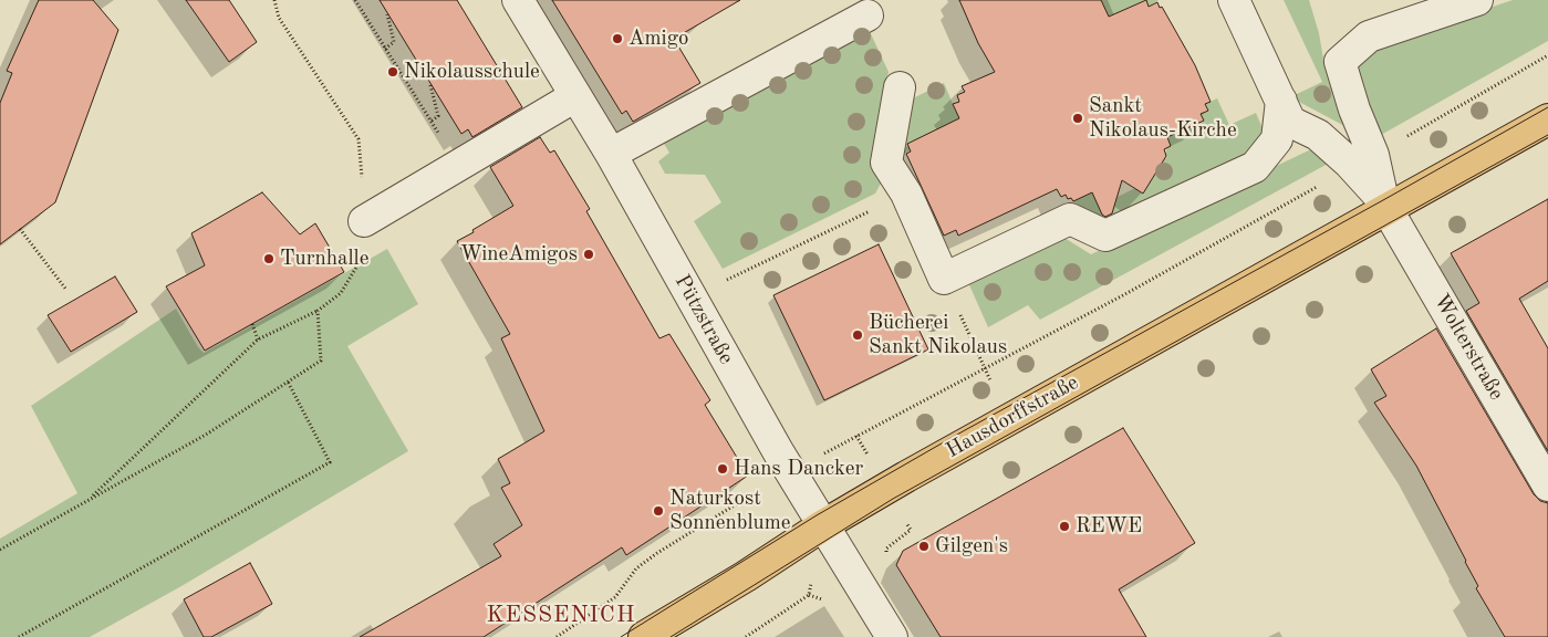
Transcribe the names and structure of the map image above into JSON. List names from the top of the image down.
{
  "streets": {
    "main road": ["Hausdorffstraße"],
    "street": ["Pützstraße", "Wolterstraße"]
  },
  "crossings": [
    ["Pützstraße", "Hausdorffstraße"],
    ["Wolterstraße", "Hausdorffstraße"]
  ],
  "districts": ["KESSENICH"],
  "places": [
    "Amigo",
    "Nikolausschule",
    "Sankt Nikolaus-Kirche",
    "WineAmigos",
    "Turnhalle",
    "Bücherei Sankt Nikolaus",
    "Hans Dancker",
    "Naturkost Sonnenblume",
    "REWE",
    "Gilgen's"
  ]
}
